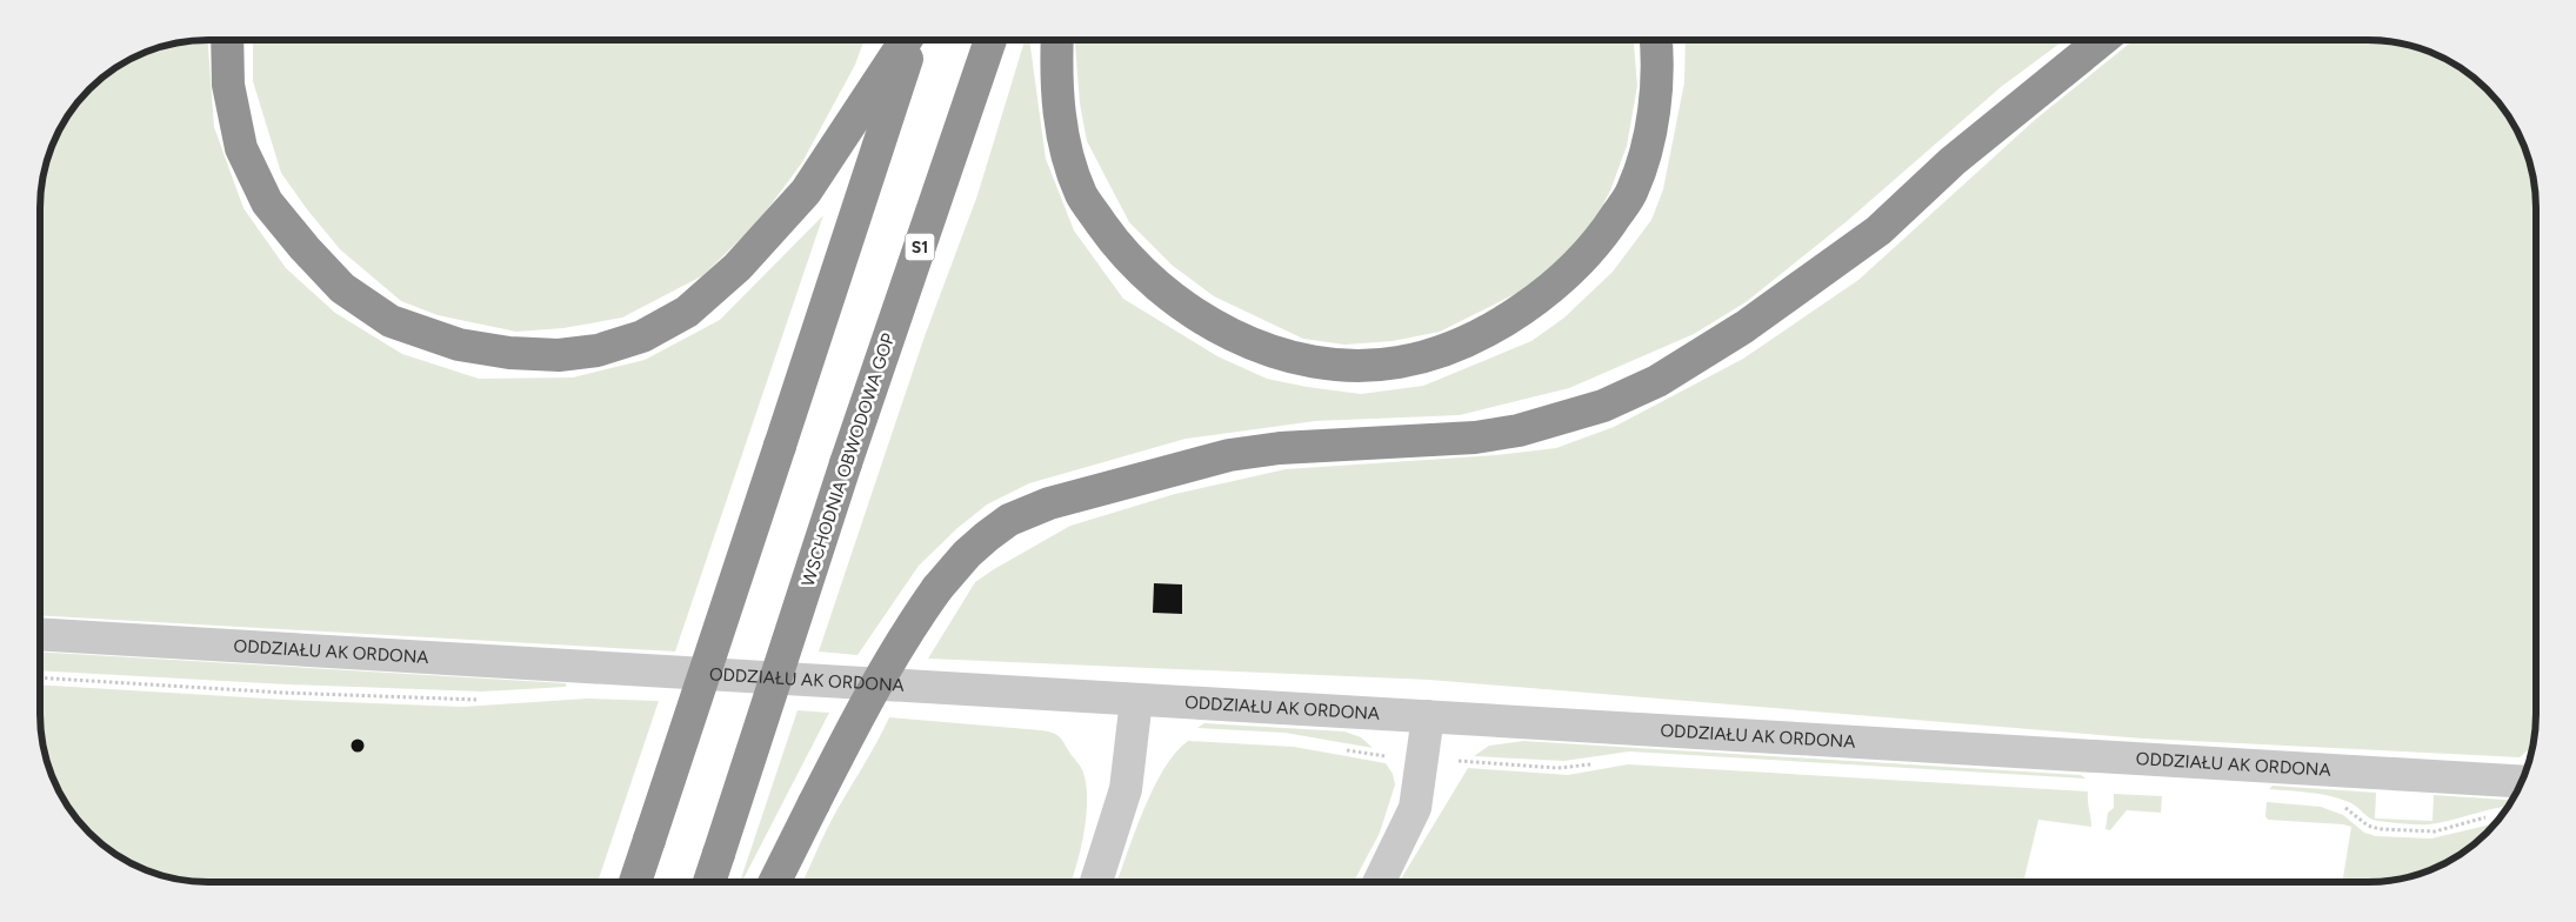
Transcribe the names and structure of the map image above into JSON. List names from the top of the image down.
{
  "streets": {
    "highway": ["S1", "WSCHODNIA OBWODOWA GOP"],
    "street": ["ODDZIAŁU AK ORDONA"]
  }
}
